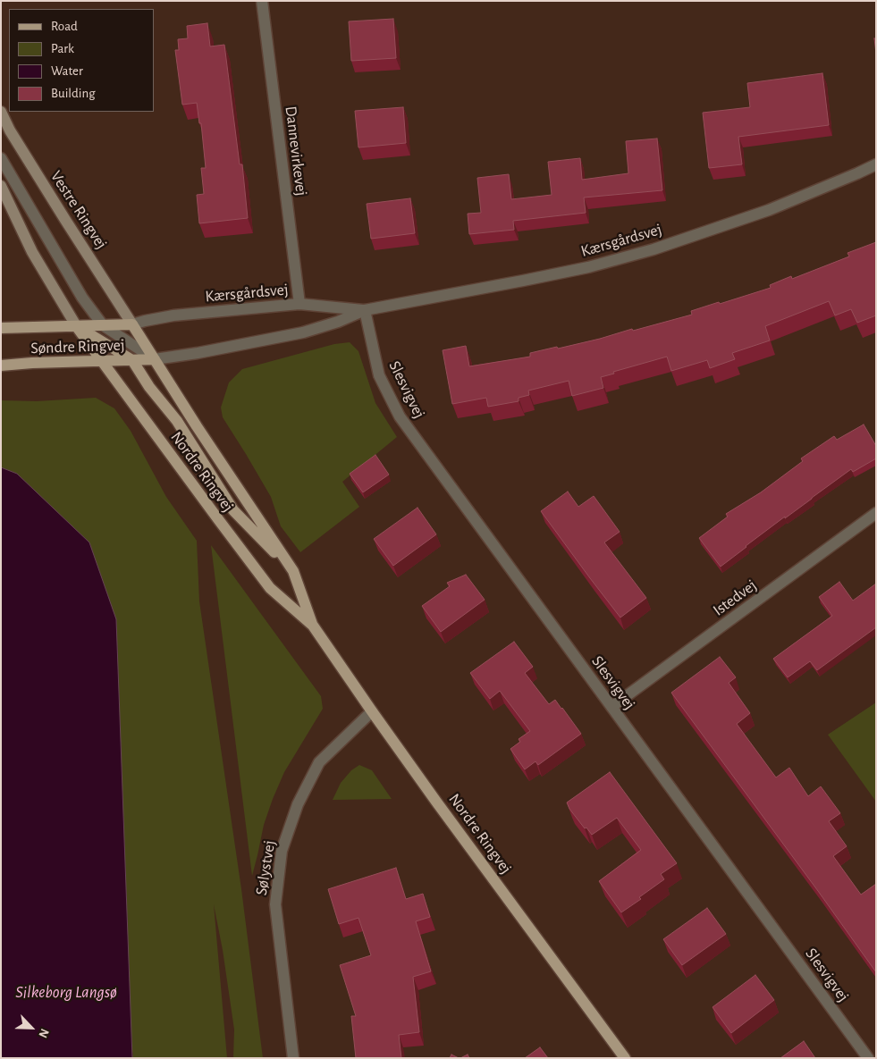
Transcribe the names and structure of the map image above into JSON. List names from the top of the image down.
{
  "streets": {
    "main road": ["Vestre Ringvej", "Søndre Ringvej", "Nordre Ringvej"],
    "street": [
      "Dannevirkevej",
      "Kærsgårdsvej",
      "Slesvigvej",
      "Istedvej",
      "Sølystvej"
    ]
  },
  "crossings": [
    ["Dannevirkevej", "Kærsgårdsvej"],
    ["Vestre Ringvej", "Kærsgårdsvej"],
    ["Vestre Ringvej", "Søndre Ringvej"],
    ["Vestre Ringvej", "Nordre Ringvej"],
    ["Kærsgårdsvej", "Søndre Ringvej"],
    ["Kærsgårdsvej", "Slesvigvej"],
    ["Kærsgårdsvej", "Nordre Ringvej"],
    ["Søndre Ringvej", "Nordre Ringvej"],
    ["Slesvigvej", "Istedvej"],
    ["Nordre Ringvej", "Sølystvej"]
  ],
  "water": ["Silkeborg Langsø"],
  "legend": [
    "Road",
    "Park",
    "Water",
    "Building"
  ],
  "north": "bottom right"
}
